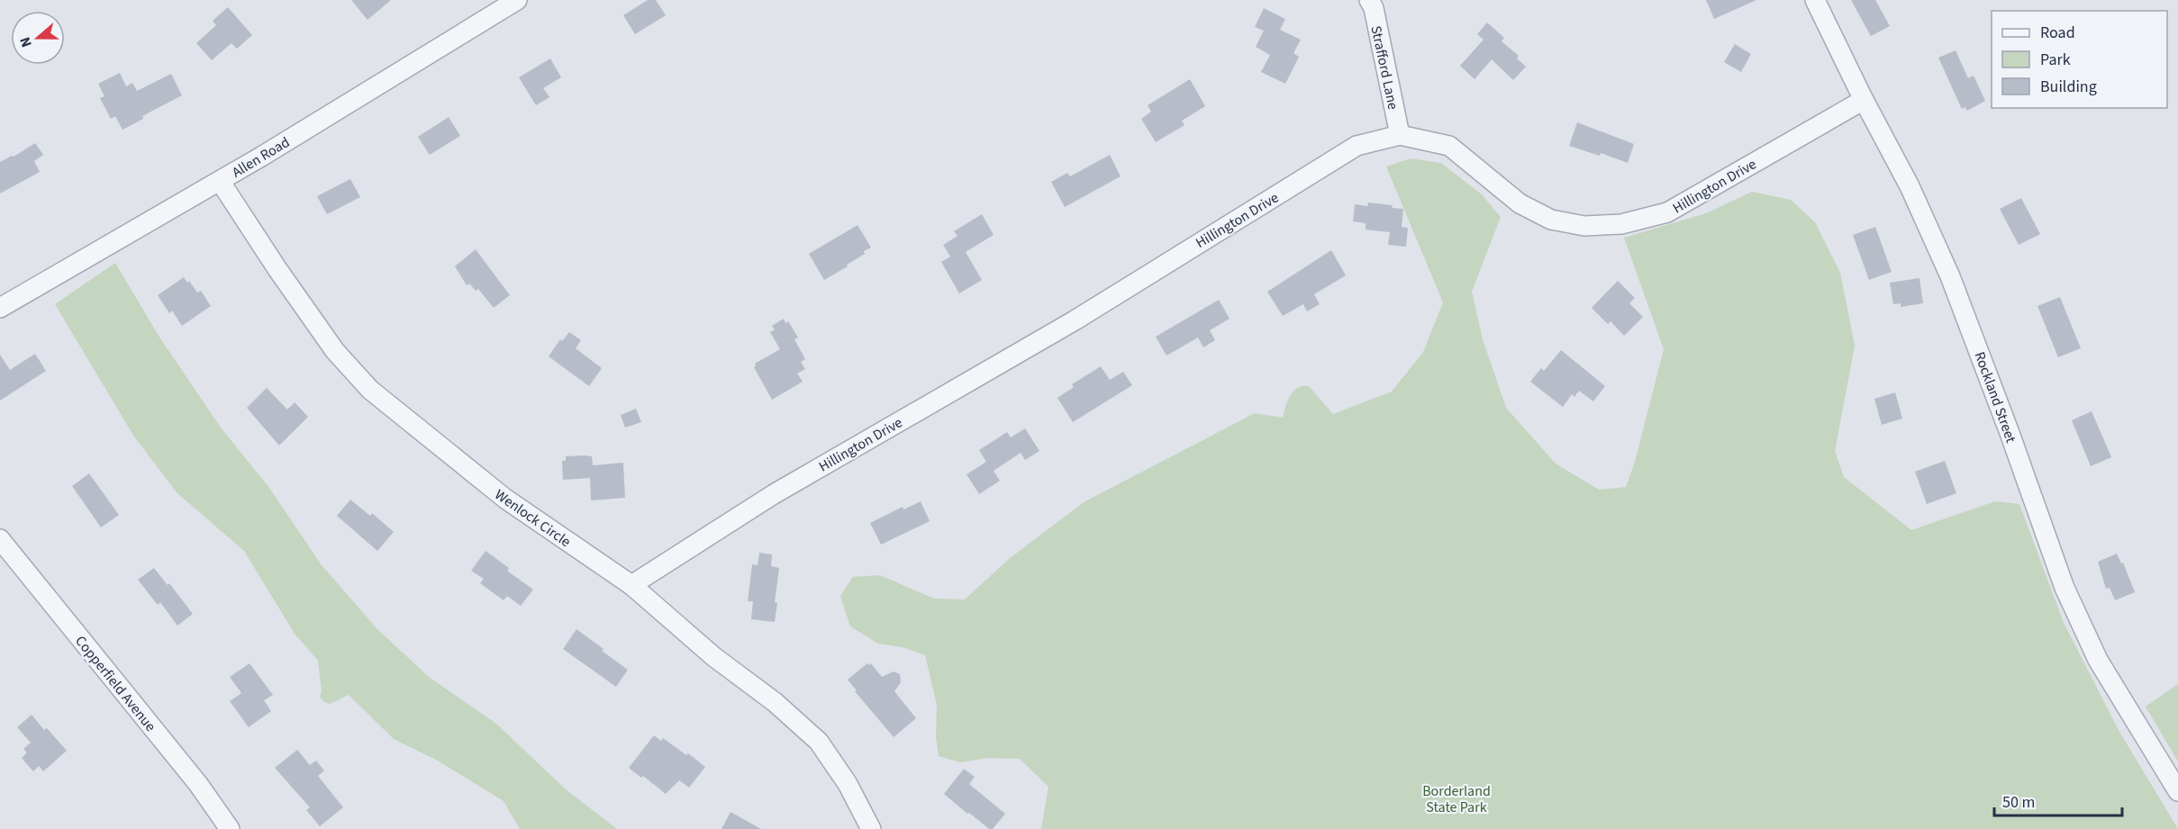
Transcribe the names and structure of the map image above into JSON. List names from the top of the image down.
{
  "streets": {
    "street": [
      "Strafford Lane",
      "Allen Road",
      "Hillington Drive",
      "Rockland Street",
      "Wenlock Circle",
      "Copperfield Avenue"
    ]
  },
  "crossings": [
    ["Strafford Lane", "Hillington Drive"],
    ["Allen Road", "Wenlock Circle"],
    ["Hillington Drive", "Rockland Street"],
    ["Hillington Drive", "Wenlock Circle"]
  ],
  "parks": ["Borderland State Park"],
  "legend": ["Road", "Park", "Building"],
  "scale_bar": "50 m",
  "north": "left"
}
